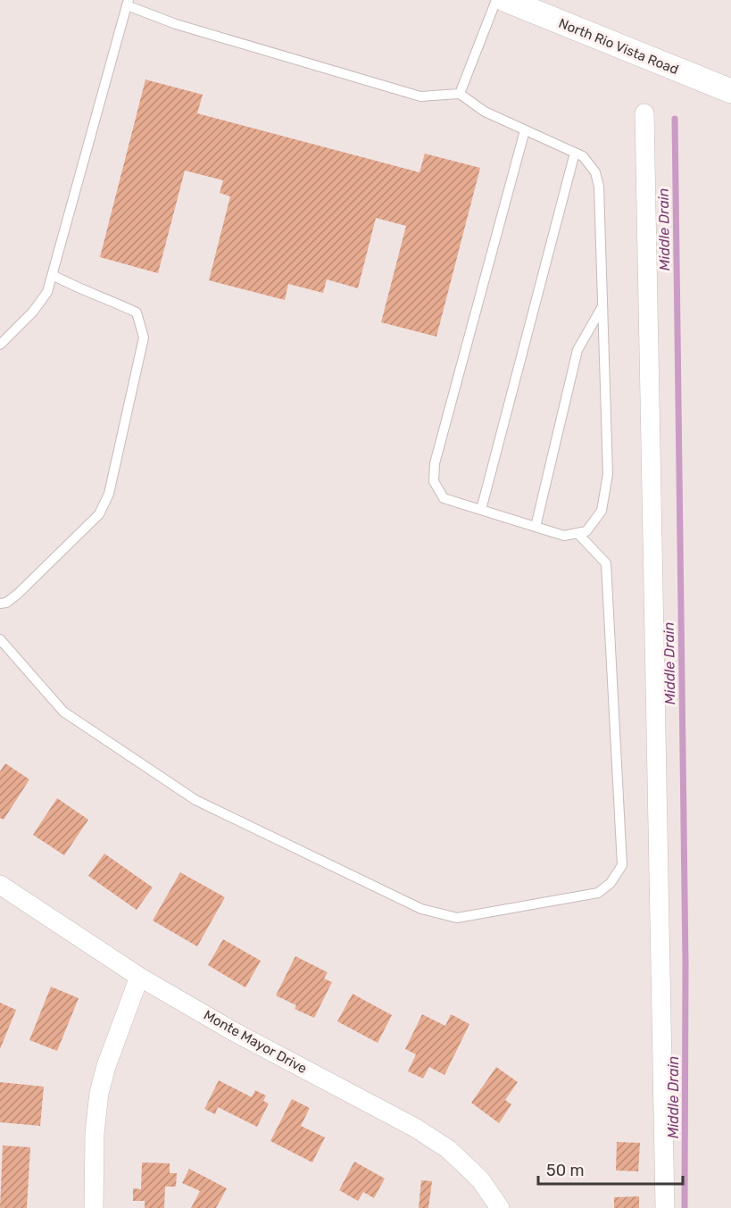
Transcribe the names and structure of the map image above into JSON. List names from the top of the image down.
{
  "streets": {
    "street": ["North Rio Vista Road", "Monte Mayor Drive"]
  },
  "water": ["Middle Drain"],
  "scale_bar": "50 m"
}
